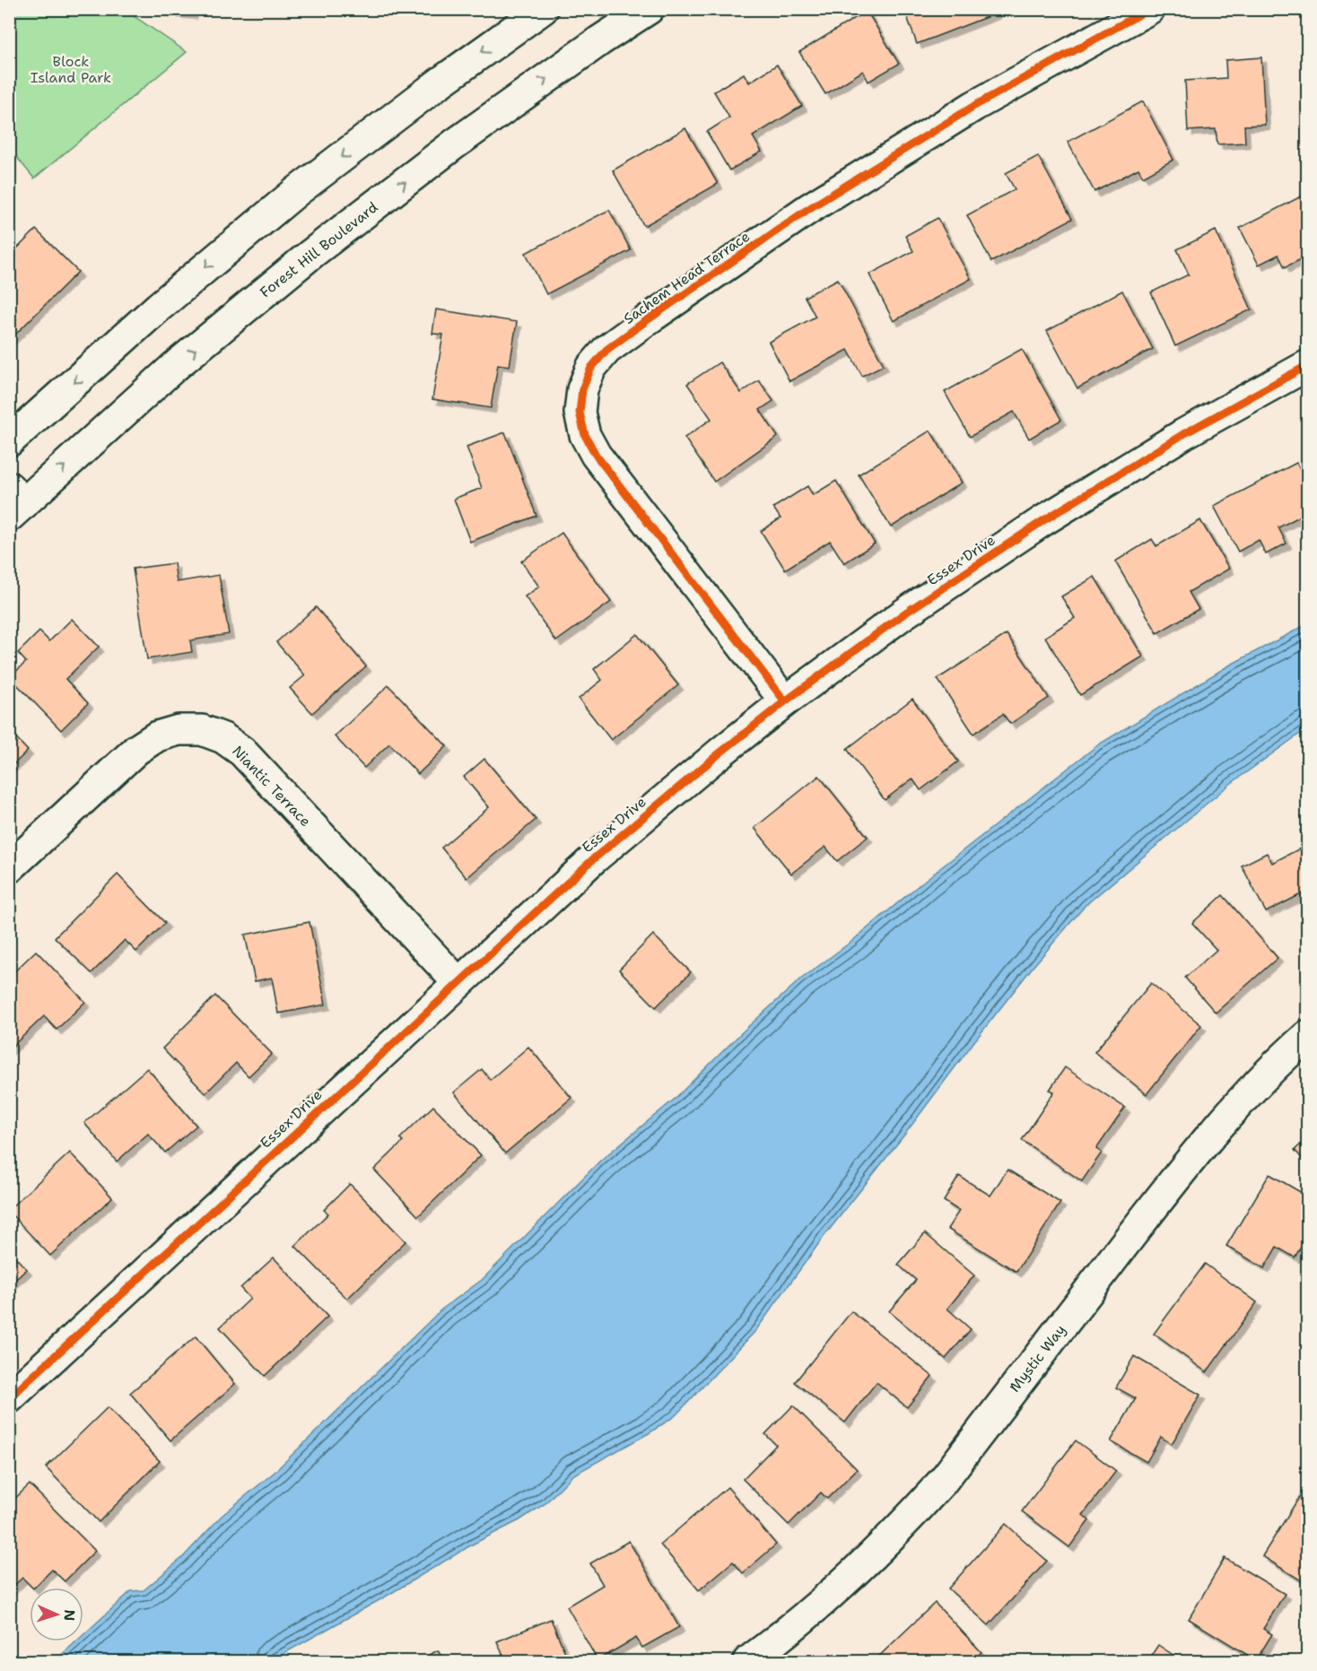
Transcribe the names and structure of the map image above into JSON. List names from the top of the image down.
{
  "streets": {
    "street": [
      "Forest Hill Boulevard",
      "Sachem Head Terrace",
      "Essex Drive",
      "Niantic Terrace",
      "Mystic Way"
    ]
  },
  "crossings": [
    ["Sachem Head Terrace", "Essex Drive"],
    ["Essex Drive", "Niantic Terrace"]
  ],
  "parks": ["Block Island Park"],
  "north": "right"
}
